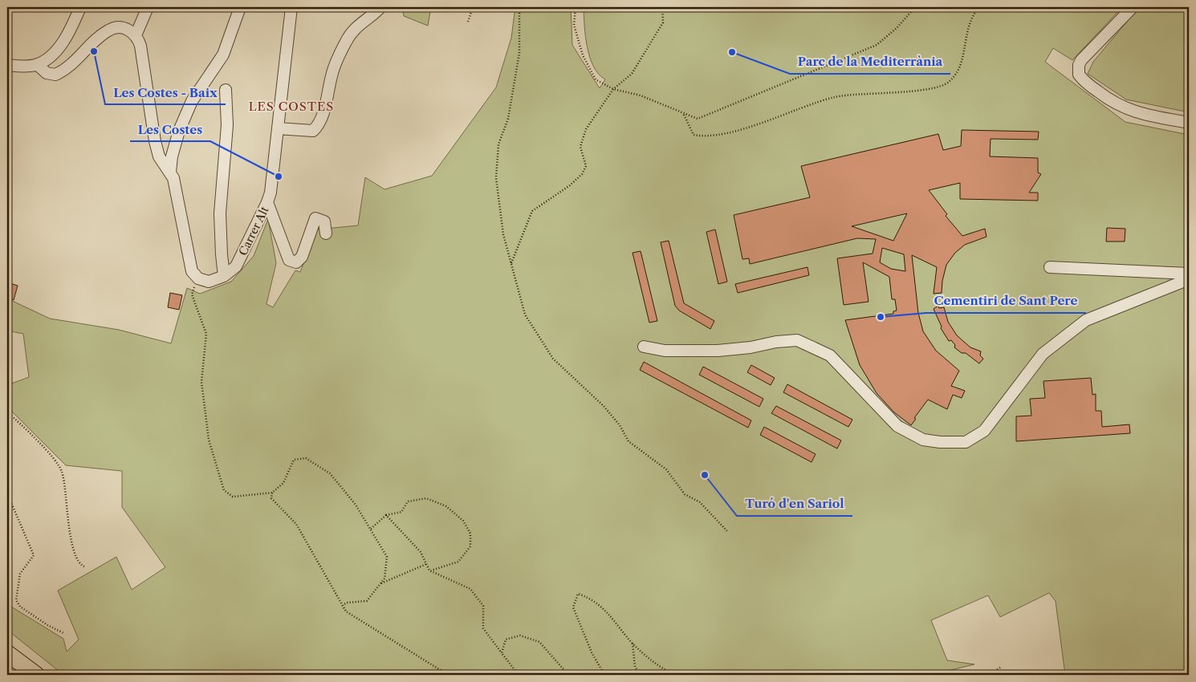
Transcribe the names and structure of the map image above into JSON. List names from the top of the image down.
{
  "streets": {
    "street": ["Carrer Alt"]
  },
  "districts": ["LES COSTES"],
  "places": [
    "Les Costes - Baix",
    "Parc de la Mediterrània",
    "Les Costes",
    "Cementiri de Sant Pere",
    "Turó d'en Sariol"
  ]
}
